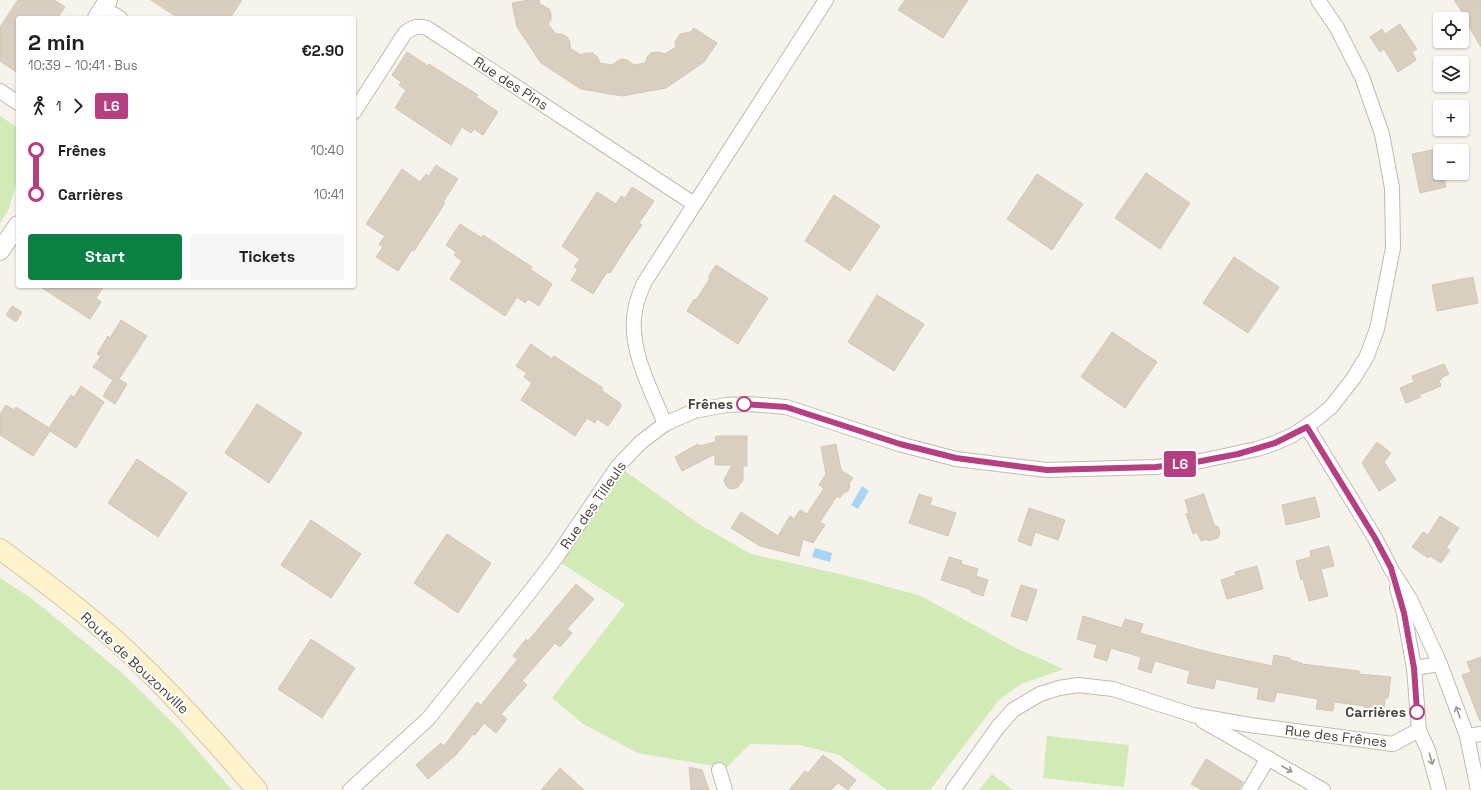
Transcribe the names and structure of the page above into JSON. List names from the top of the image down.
{
  "streets": {
    "main road": ["Route de Bouzonville"],
    "street": ["Rue des Pins", "Rue des Tilleuls", "Rue des Frênes"]
  },
  "places": ["Frênes", "Carrières"],
  "lines": ["bus line L6"],
  "page": {
    "on_map": "L6",
    "map_buttons": ["+", "−"],
    "heading": ["2 min", "10:39 – 10:41 · Bus", "€2.90"],
    "legs": ["1", "L6"],
    "list": [
      {
        "name": "Frênes",
        "value": "10:40"
      },
      {
        "name": "Carrières",
        "value": "10:41"
      }
    ],
    "buttons": ["Start", "Tickets"]
  }
}
